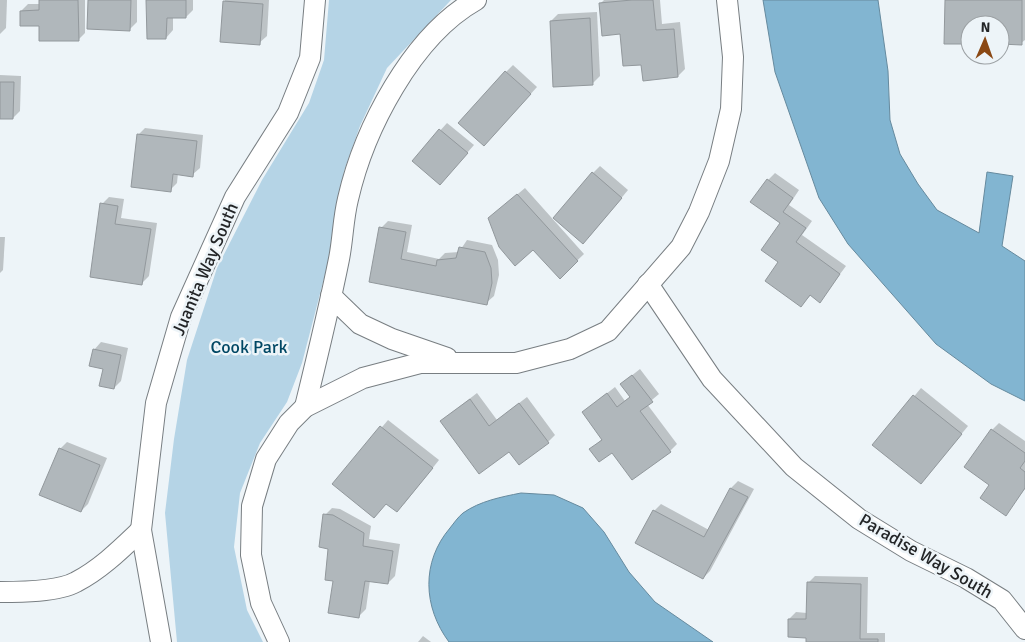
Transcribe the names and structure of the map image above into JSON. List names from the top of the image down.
{
  "streets": {
    "street": ["Juanita Way South", "Paradise Way South"]
  },
  "parks": ["Cook Park"],
  "north": "top"
}
